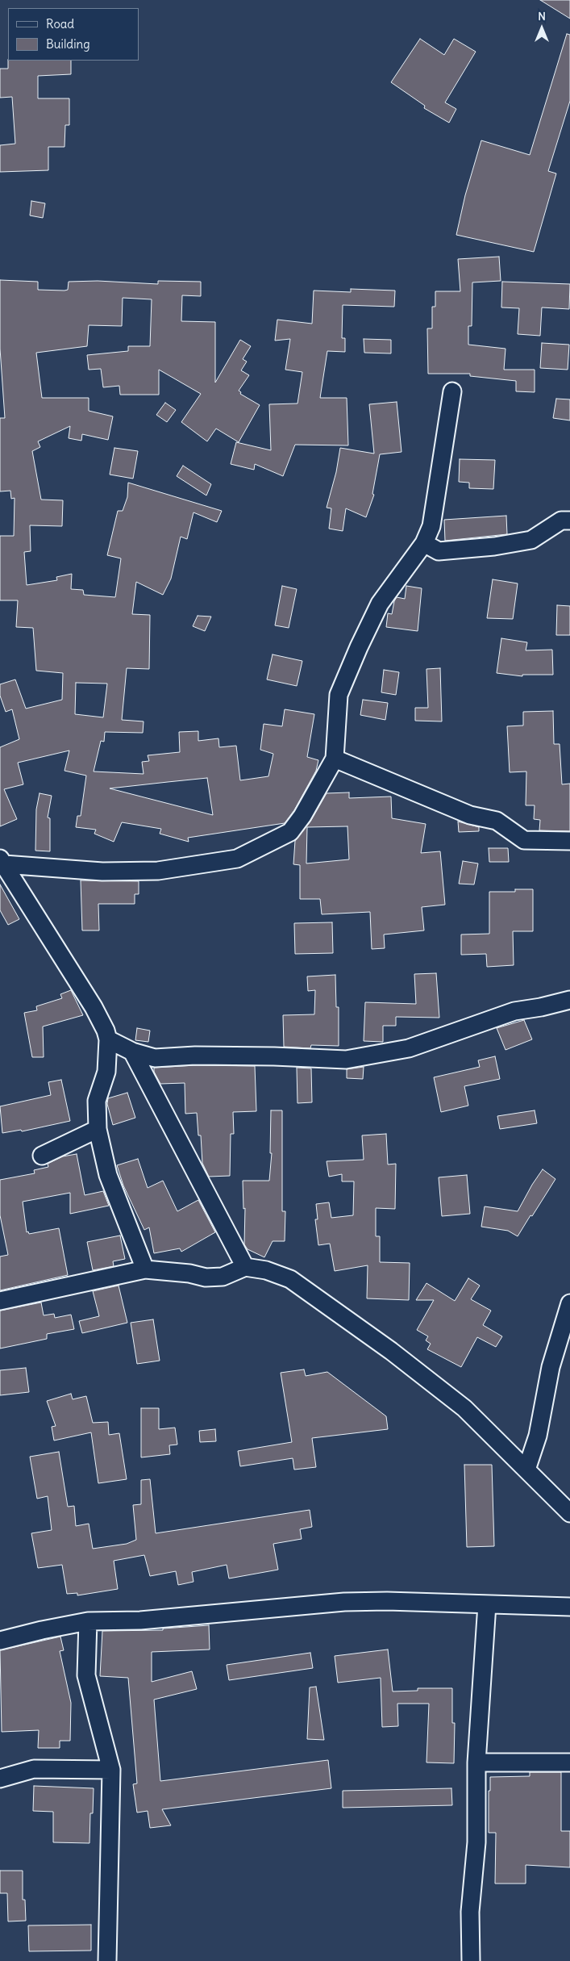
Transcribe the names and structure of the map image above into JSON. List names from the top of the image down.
{
  "legend": ["Road", "Building"],
  "north": "top"
}
